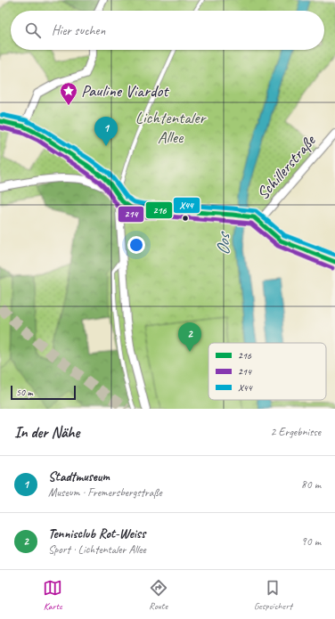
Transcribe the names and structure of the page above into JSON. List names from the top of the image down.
{
  "streets": {
    "street": ["Schillerstraße"]
  },
  "water": ["Oos"],
  "parks": ["Lichtentaler Allee"],
  "places": {
    "place": ["Pauline Viardot"]
  },
  "lines": ["transit line X44", "transit line 216", "transit line 214"],
  "legend": ["216", "214", "X44"],
  "scale_bar": "50 m",
  "page": {
    "search": "Hier suchen",
    "pins": ["1", "2"],
    "scale": "50 m",
    "heading": ["In der Nähe", "2 Ergebnisse"],
    "list": [
      {
        "mark": "1",
        "name": "Stadtmuseum",
        "note": "Museum · Fremersbergstraße",
        "value": "80 m"
      },
      {
        "mark": "2",
        "name": "Tennisclub Rot-Weiss",
        "note": "Sport · Lichtentaler Allee",
        "value": "90 m"
      }
    ],
    "nav": ["Karte", "Route", "Gespeichert"]
  }
}
